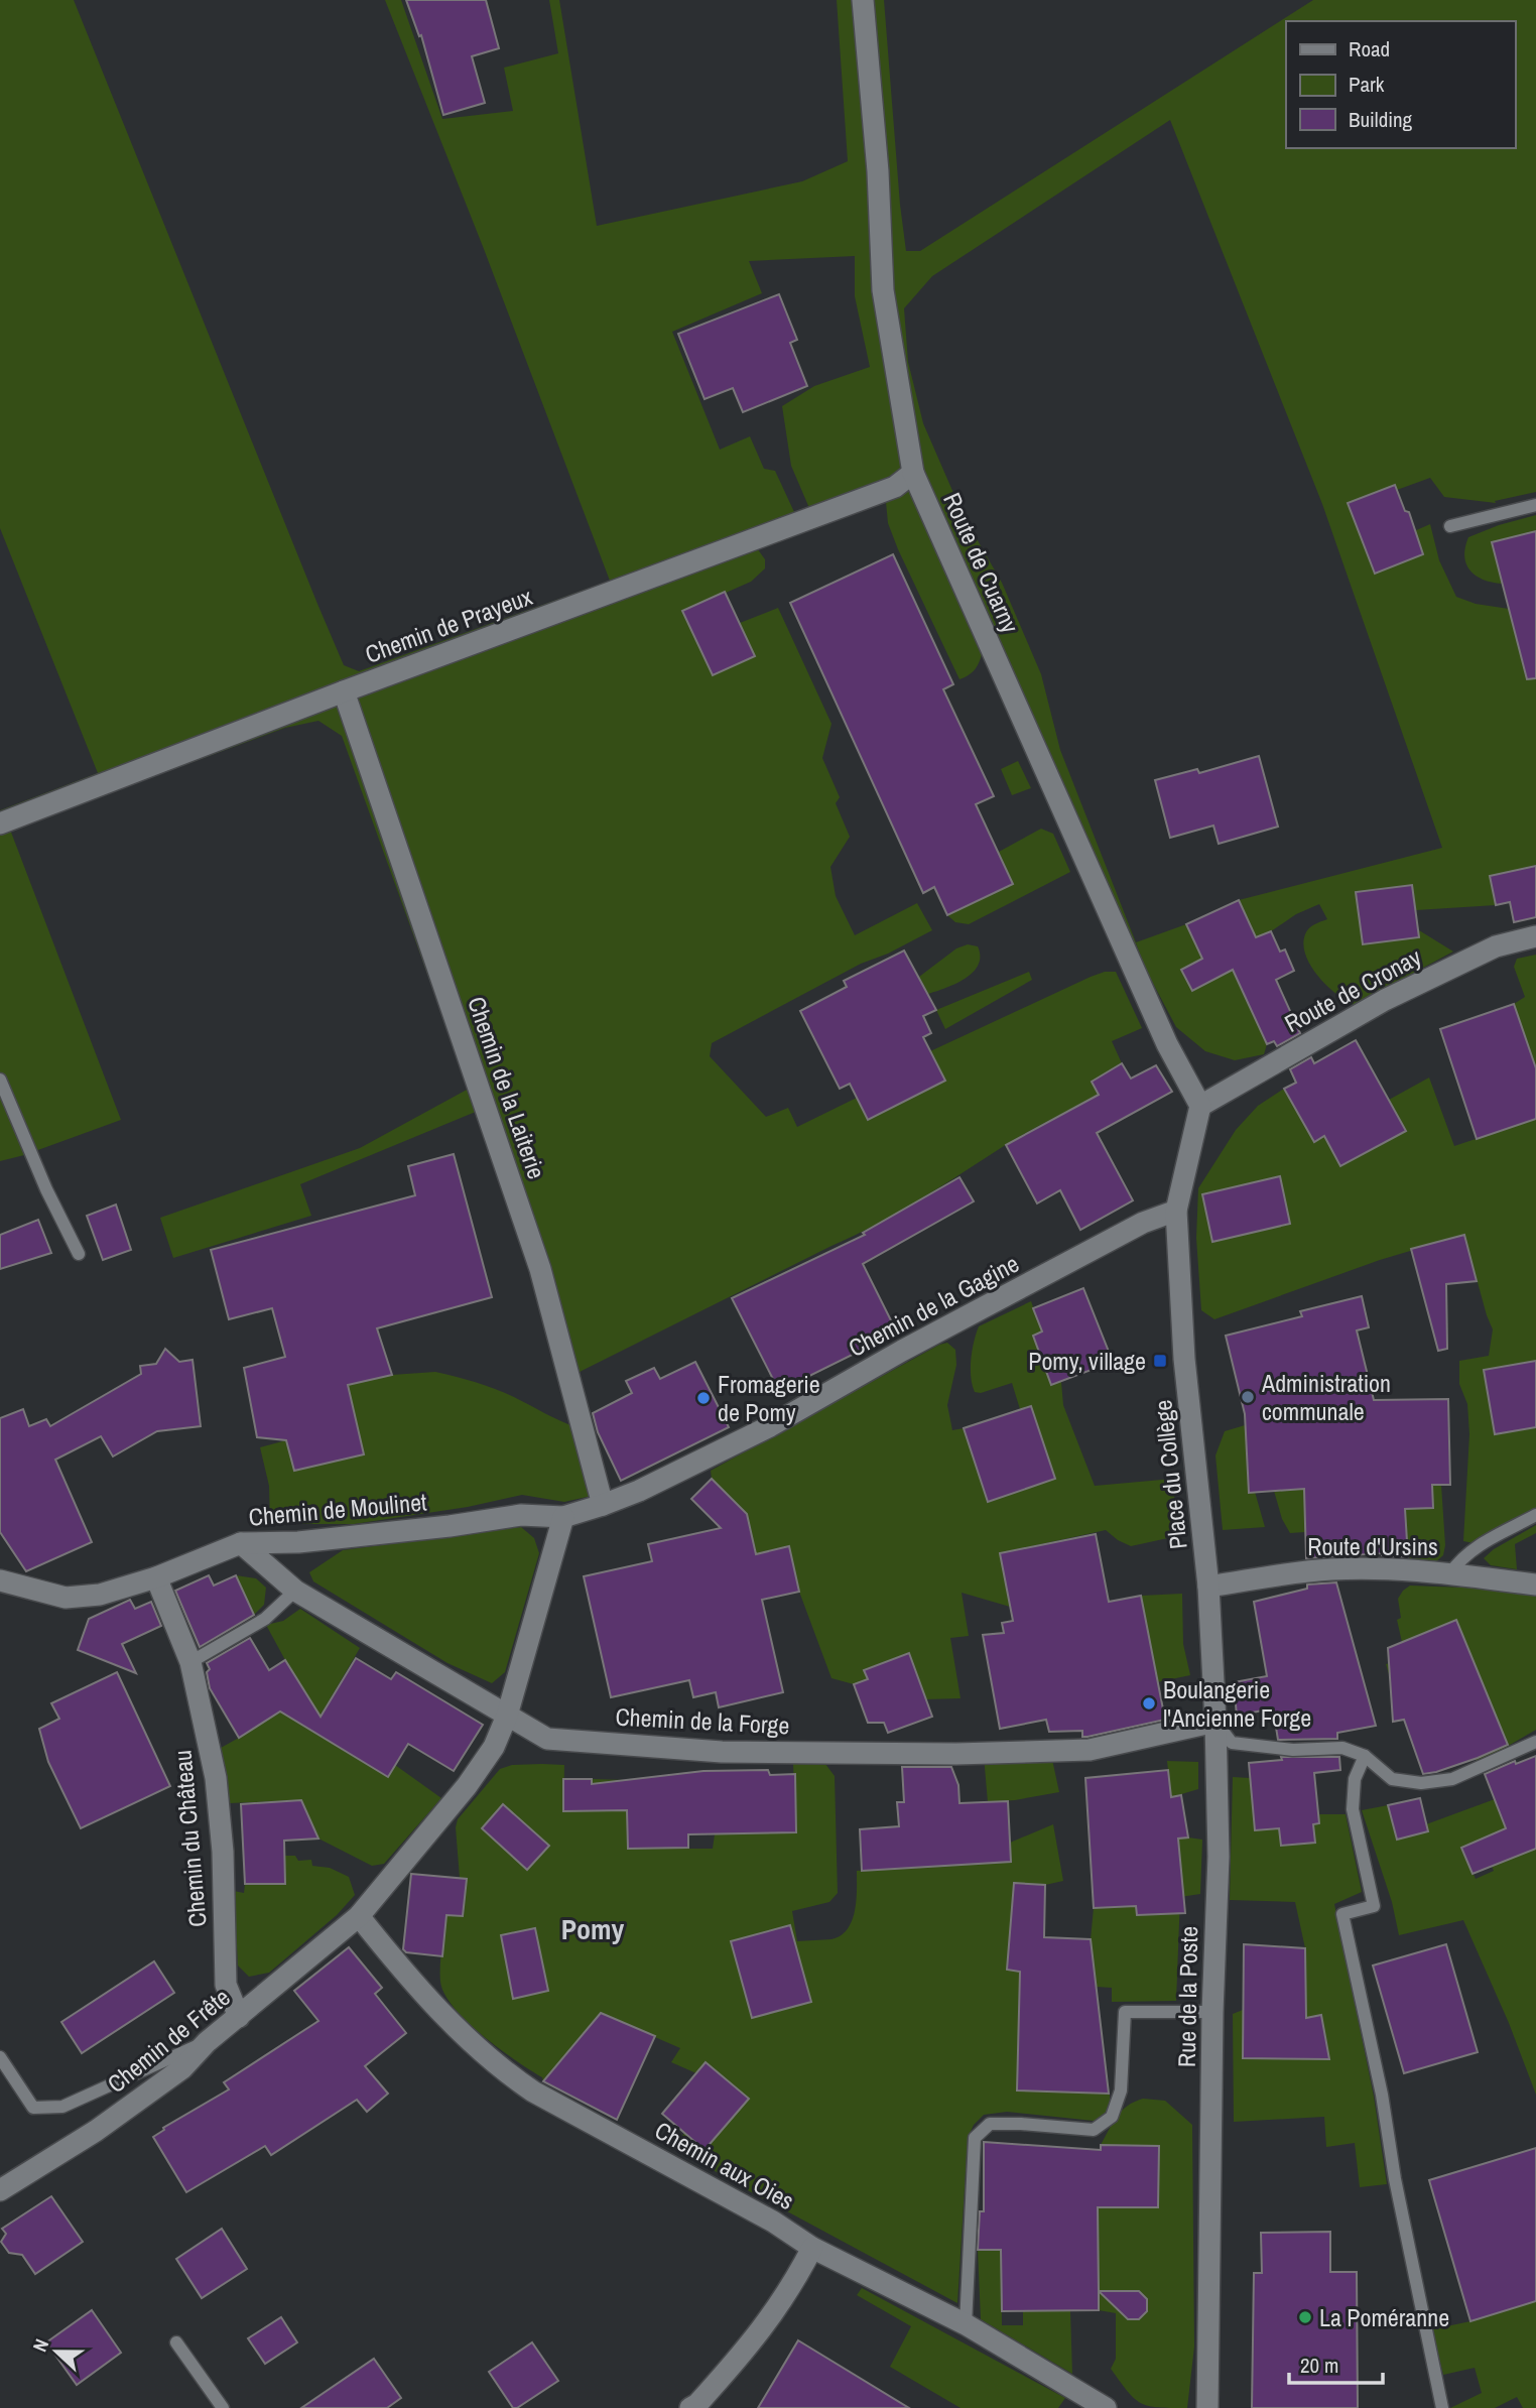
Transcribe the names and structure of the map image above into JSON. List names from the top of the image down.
{
  "streets": {
    "street": [
      "Route de Cuarny",
      "Chemin de Prayeux",
      "Route de Cronay",
      "Chemin de la Laiterie",
      "Chemin de la Gagine",
      "Place du Collège",
      "Chemin de Moulinet",
      "Route d'Ursins",
      "Chemin de la Forge",
      "Chemin du Château",
      "Rue de la Poste",
      "Chemin de Frête",
      "Chemin aux Oies"
    ]
  },
  "crossings": [
    ["Route de Cuarny", "Chemin de Prayeux"],
    ["Route de Cuarny", "Route de Cronay"],
    ["Route de Cuarny", "Place du Collège"],
    ["Chemin de Prayeux", "Chemin de la Laiterie"],
    ["Route de Cronay", "Place du Collège"],
    ["Chemin de la Laiterie", "Chemin de la Gagine"],
    ["Chemin de la Gagine", "Place du Collège"],
    ["Chemin de la Gagine", "Chemin de Moulinet"],
    ["Chemin de la Gagine", "Chemin de Frête"],
    ["Place du Collège", "Route d'Ursins"],
    ["Place du Collège", "Rue de la Poste"],
    ["Chemin de Moulinet", "Chemin de la Forge"],
    ["Chemin de Moulinet", "Chemin du Château"],
    ["Chemin de Moulinet", "Chemin de Frête"],
    ["Route d'Ursins", "Rue de la Poste"],
    ["Chemin de la Forge", "Rue de la Poste"],
    ["Chemin de la Forge", "Chemin de Frête"],
    ["Chemin du Château", "Chemin de Frête"],
    ["Chemin de Frête", "Chemin aux Oies"]
  ],
  "districts": ["Pomy"],
  "places": {
    "transit": ["Pomy, village"],
    "other": [
      "Administration communale",
      "Fromagerie de Pomy",
      "Boulangerie l'Ancienne Forge",
      "La Poméranne"
    ]
  },
  "legend": ["Road", "Park", "Building"],
  "scale_bar": "20 m",
  "north": "left"
}
